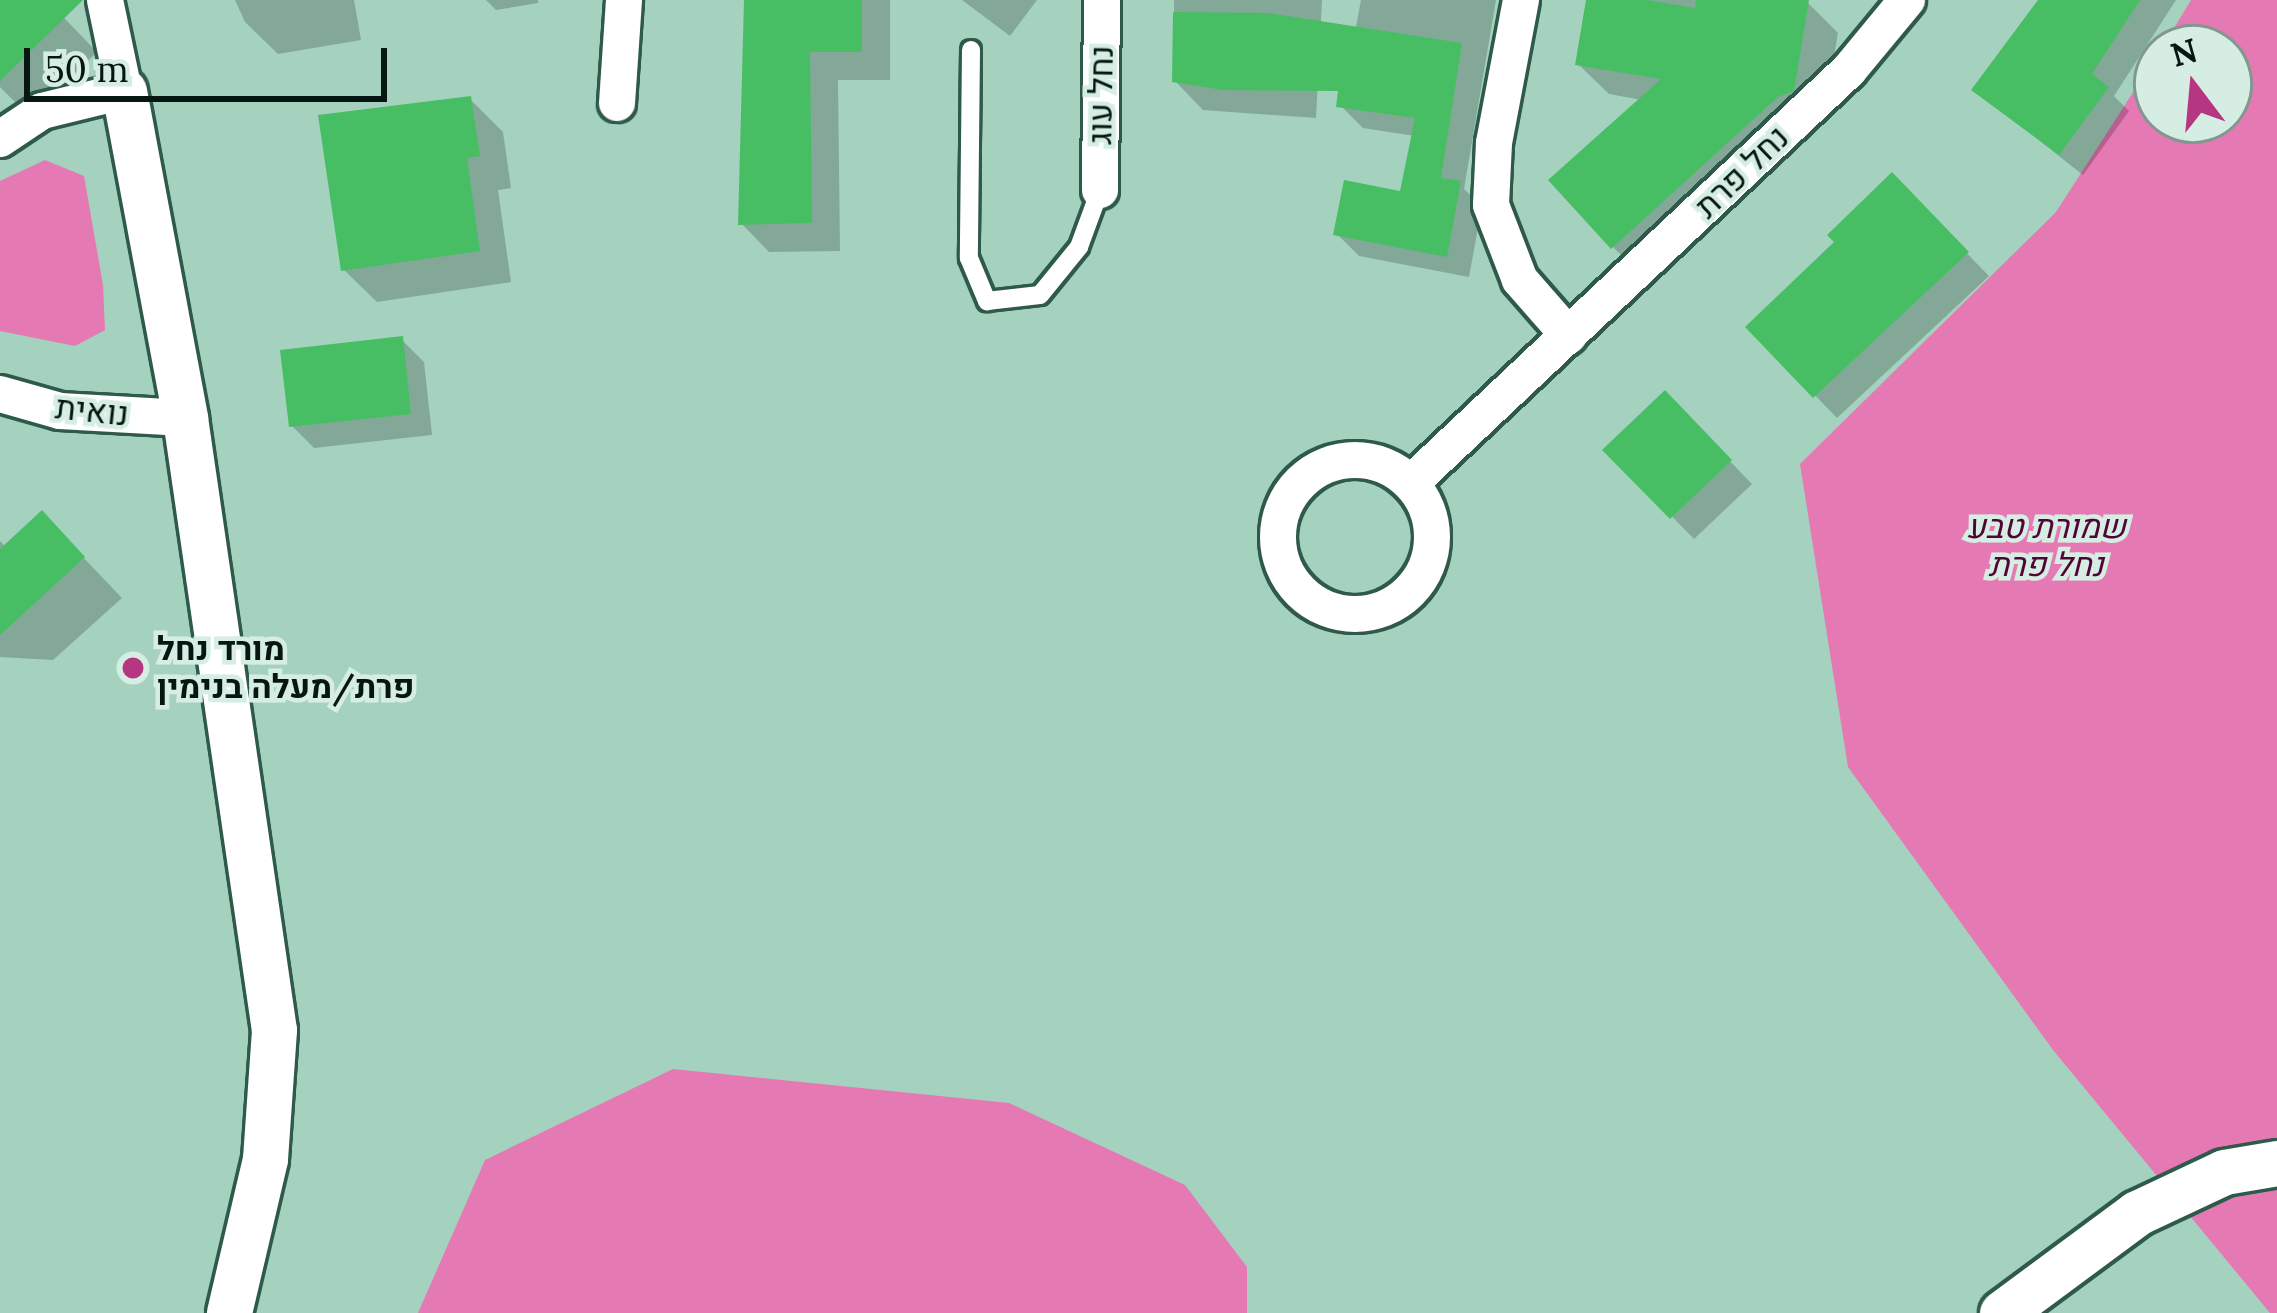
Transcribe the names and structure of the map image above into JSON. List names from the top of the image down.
{
  "streets": {
    "street": ["נחל עוג", "נחל פרת", "נואית"]
  },
  "parks": ["שמורת טבע נחל פרת"],
  "places": ["מורד נחל פרת/מעלה בנימין"],
  "scale_bar": "50 m",
  "north": "top"
}
